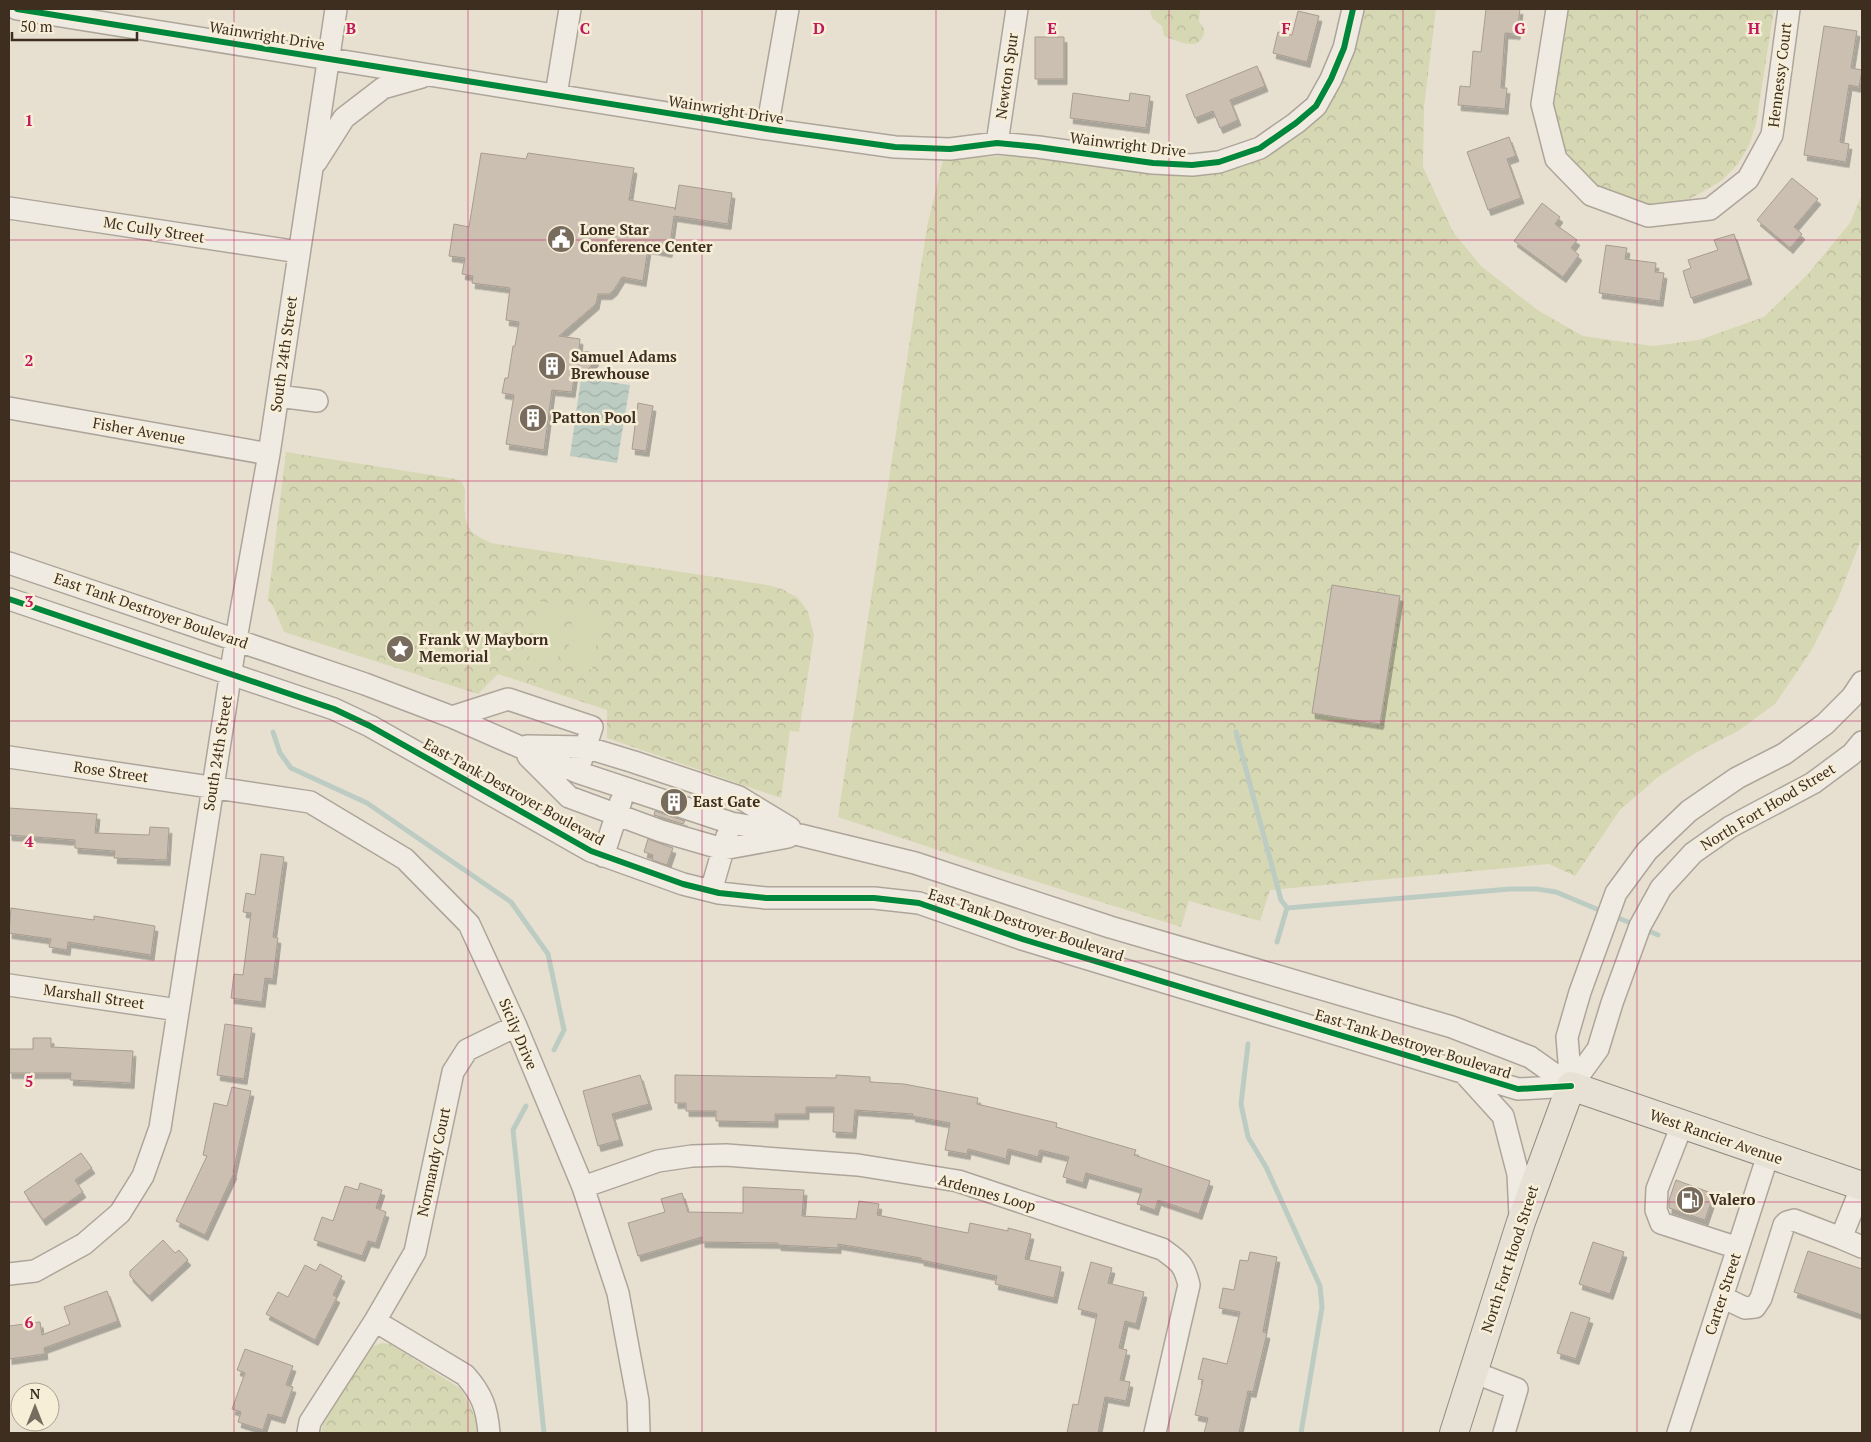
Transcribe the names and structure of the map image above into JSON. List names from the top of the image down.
{
  "streets": {
    "main road": ["North Fort Hood Street", "West Rancier Avenue"],
    "street": [
      "Wainwright Drive",
      "Hennessy Court",
      "Newton Spur",
      "Mc Cully Street",
      "South 24th Street",
      "Fisher Avenue",
      "East Tank Destroyer Boulevard",
      "Rose Street",
      "Marshall Street",
      "Sicily Drive",
      "Normandy Court",
      "Ardennes Loop",
      "Carter Street"
    ]
  },
  "crossings": [
    ["Wainwright Drive", "Newton Spur"],
    ["Wainwright Drive", "South 24th Street"],
    ["Mc Cully Street", "South 24th Street"],
    ["South 24th Street", "Fisher Avenue"],
    ["South 24th Street", "East Tank Destroyer Boulevard"],
    ["South 24th Street", "Rose Street"],
    ["South 24th Street", "Marshall Street"],
    ["South 24th Street", "Sicily Drive"],
    ["East Tank Destroyer Boulevard", "North Fort Hood Street"],
    ["East Tank Destroyer Boulevard", "West Rancier Avenue"],
    ["Rose Street", "Sicily Drive"],
    ["North Fort Hood Street", "West Rancier Avenue"],
    ["Sicily Drive", "Normandy Court"],
    ["Sicily Drive", "Ardennes Loop"],
    ["West Rancier Avenue", "Carter Street"]
  ],
  "places": {
    "public building": ["Lone Star Conference Center"],
    "building": ["Samuel Adams Brewhouse", "Patton Pool", "East Gate"],
    "place": ["Frank W Mayborn Memorial"],
    "fuel station": ["Valero"]
  },
  "scale_bar": "50 m",
  "north": "top",
  "grid": {
    "columns": [
      "B",
      "C",
      "D",
      "E",
      "F",
      "G",
      "H"
    ],
    "rows": [
      "1",
      "2",
      "3",
      "4",
      "5",
      "6"
    ]
  }
}
